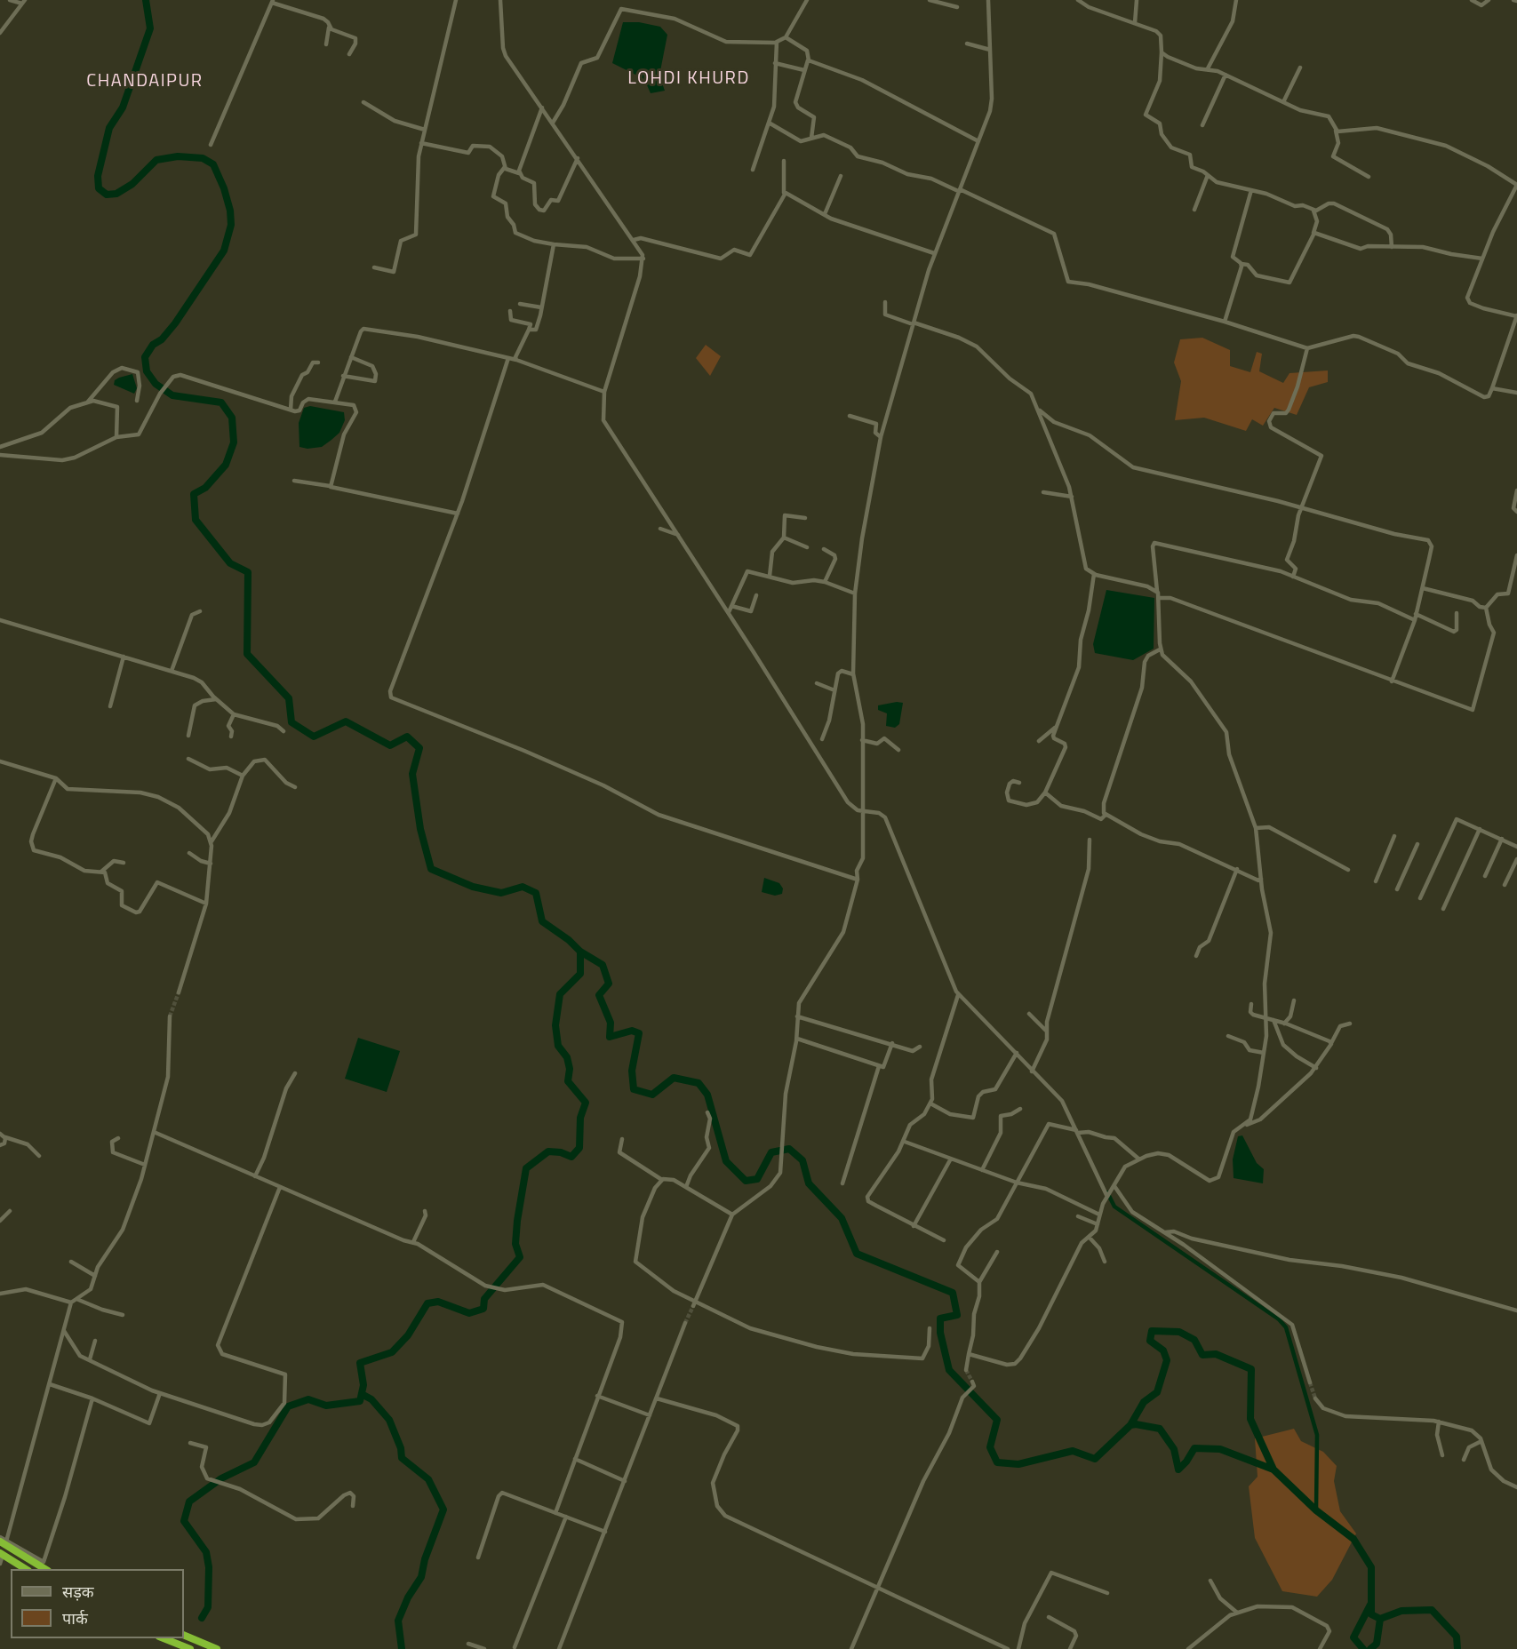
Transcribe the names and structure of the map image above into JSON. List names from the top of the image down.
{
  "districts": ["LOHDI KHURD", "CHANDAIPUR"],
  "legend": ["सड़क", "पार्क"]
}
